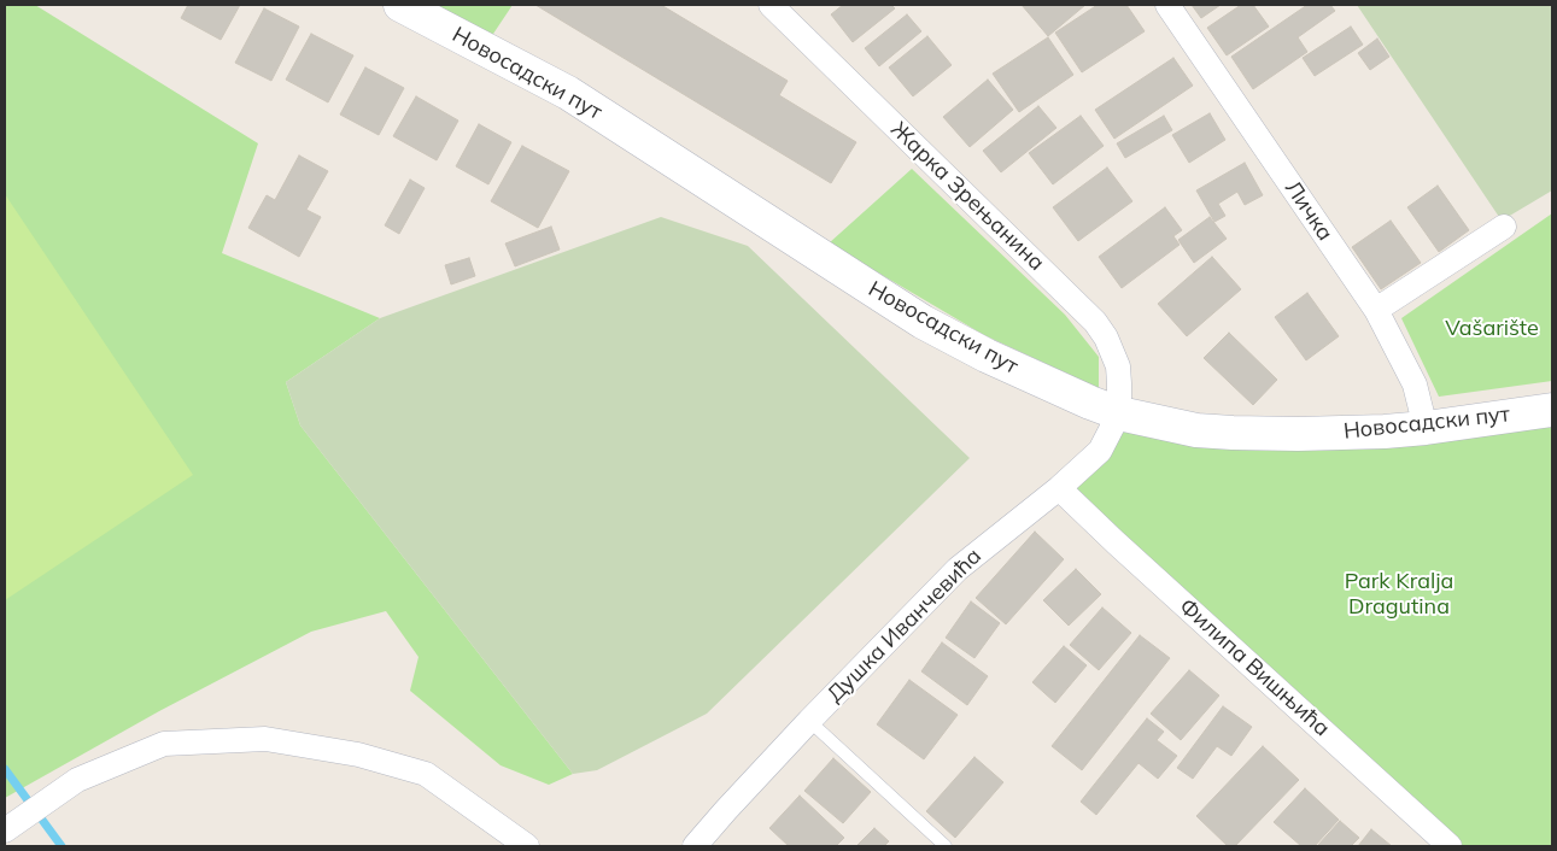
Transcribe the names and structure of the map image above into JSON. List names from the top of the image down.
{
  "streets": {
    "main road": ["Новосадски пут"],
    "street": [
      "Жарка Зрењанина",
      "Личка",
      "Душка Иванчевића",
      "Филипа Вишњића"
    ]
  },
  "crossings": [
    ["Новосадски пут", "Жарка Зрењанина"],
    ["Новосадски пут", "Личка"],
    ["Новосадски пут", "Душка Иванчевића"],
    ["Жарка Зрењанина", "Душка Иванчевића"],
    ["Душка Иванчевића", "Филипа Вишњића"]
  ],
  "parks": ["Vašarište", "Park Kralja Dragutina"]
}
